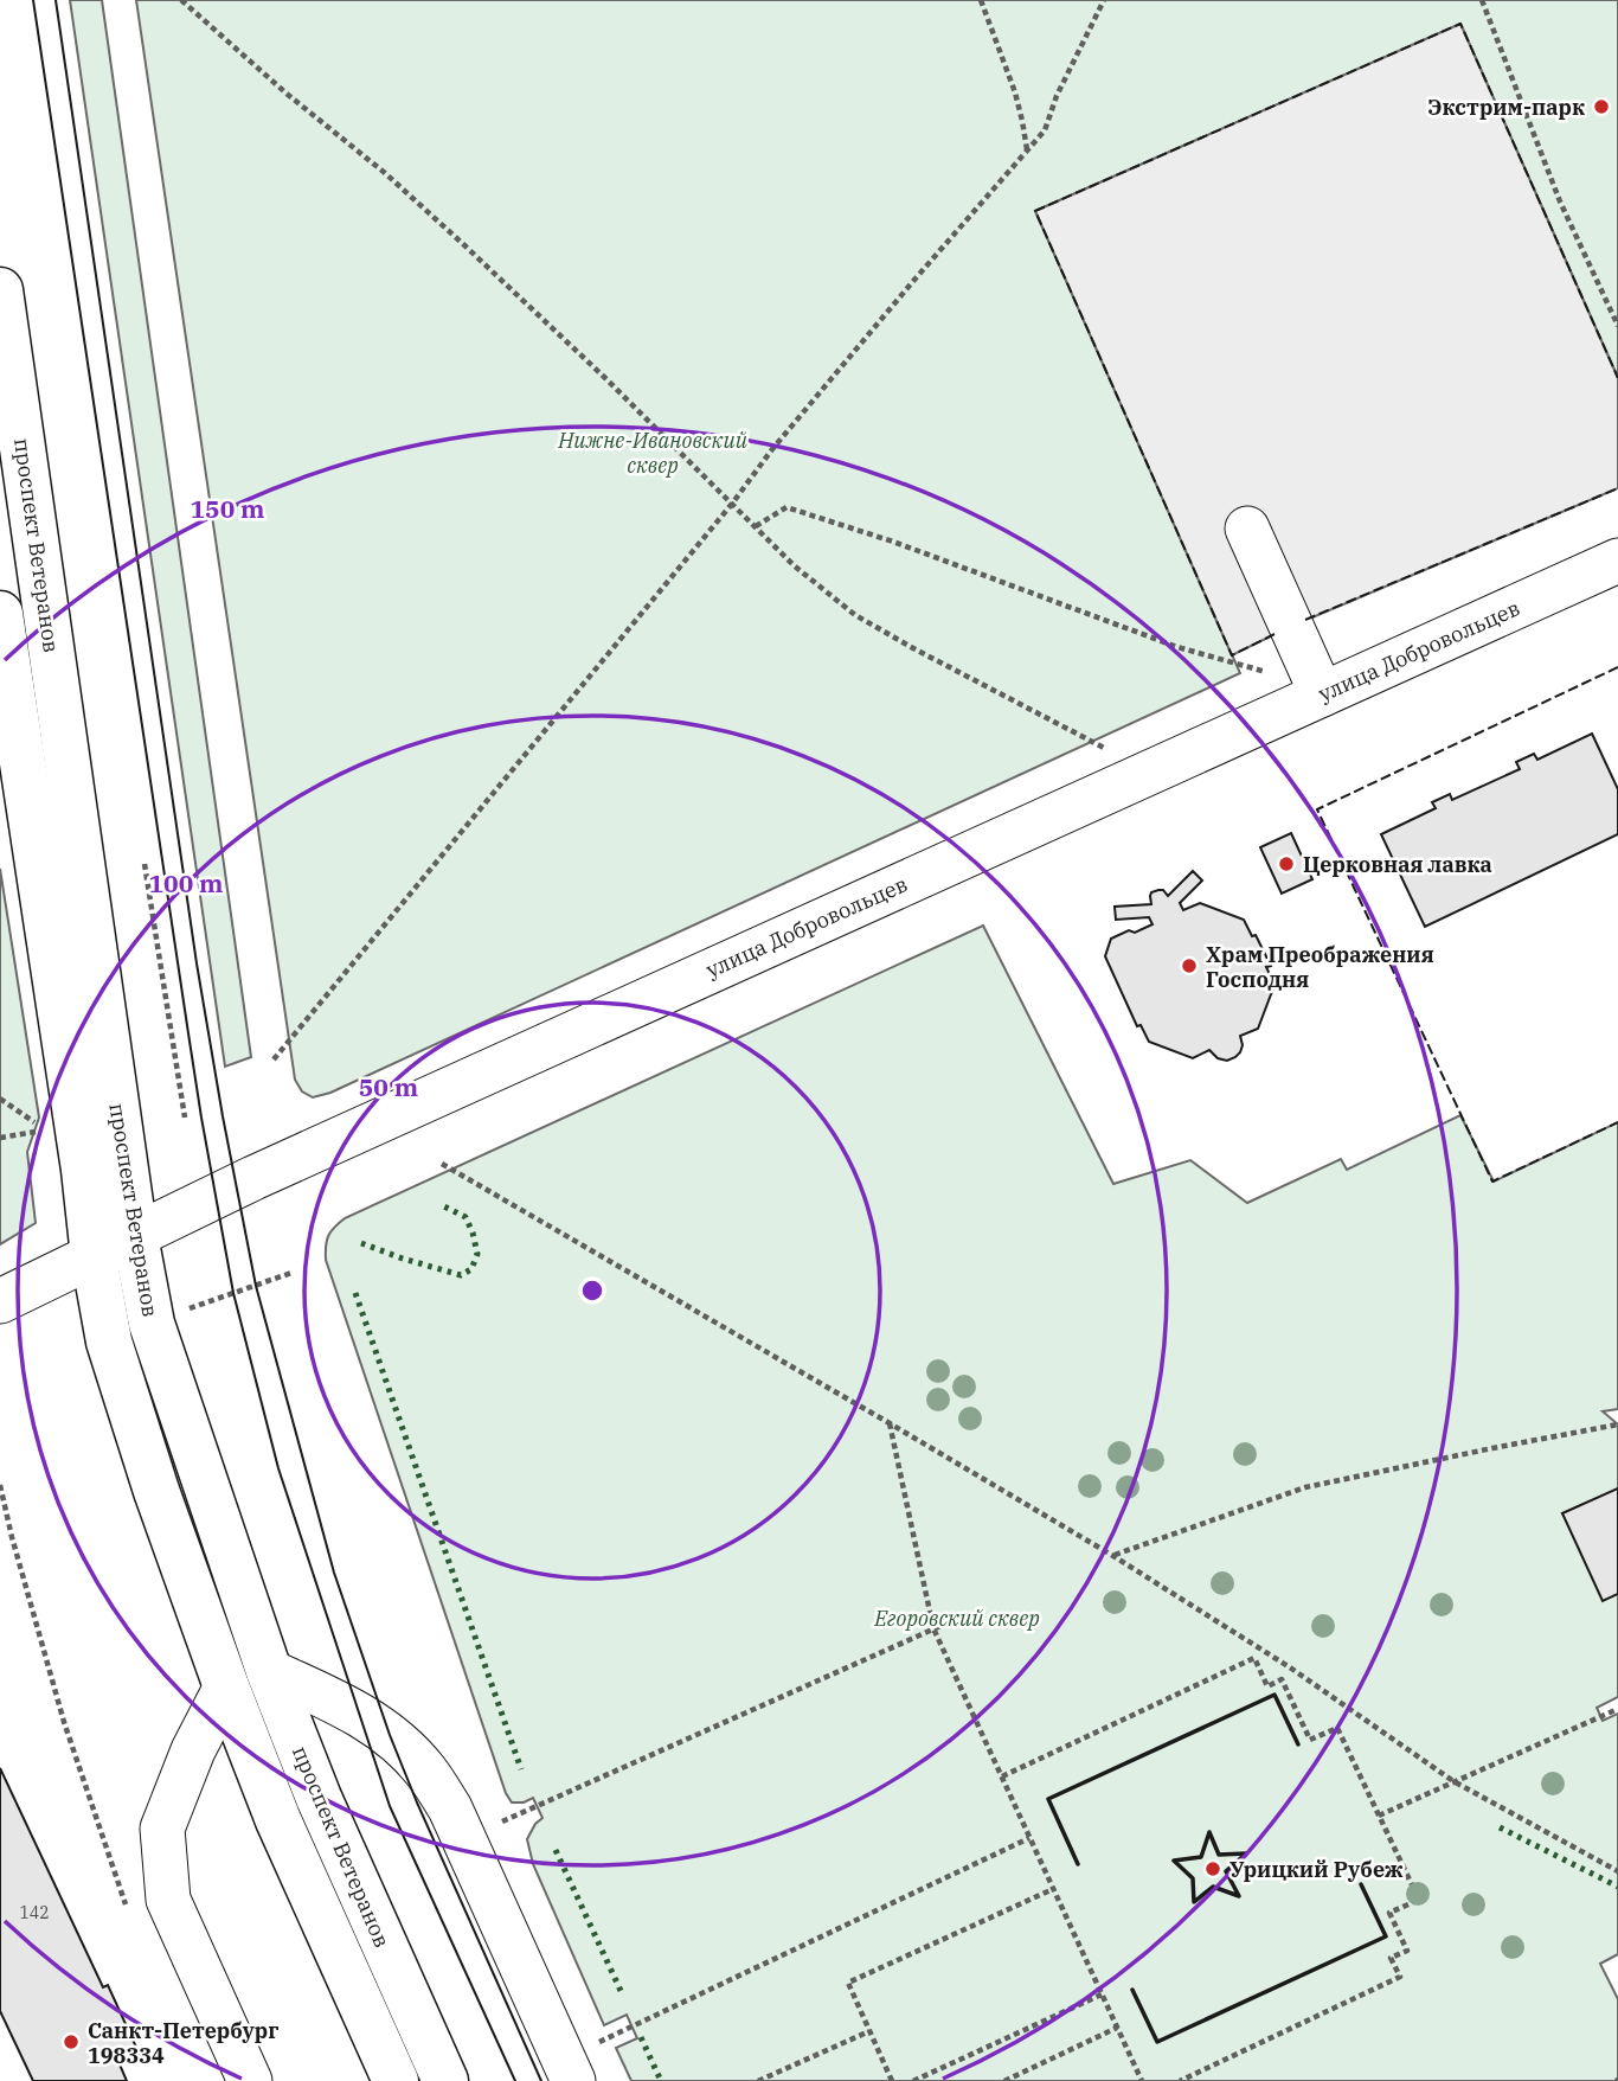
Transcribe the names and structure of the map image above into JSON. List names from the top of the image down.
{
  "streets": {
    "main road": ["проспект Ветеранов"],
    "street": ["улица Добровольцев"]
  },
  "crossings": [
    ["проспект Ветеранов", "улица Добровольцев"]
  ],
  "parks": ["Нижне-Ивановский сквер", "Егоровский сквер"],
  "places": [
    "Экстрим-парк",
    "Церковная лавка",
    "Храм Преображения Господня",
    "Урицкий Рубеж",
    "Санкт-Петербург 198334"
  ],
  "house_numbers": ["142"],
  "rings": ["150 m", "100 m", "50 m"]
}
